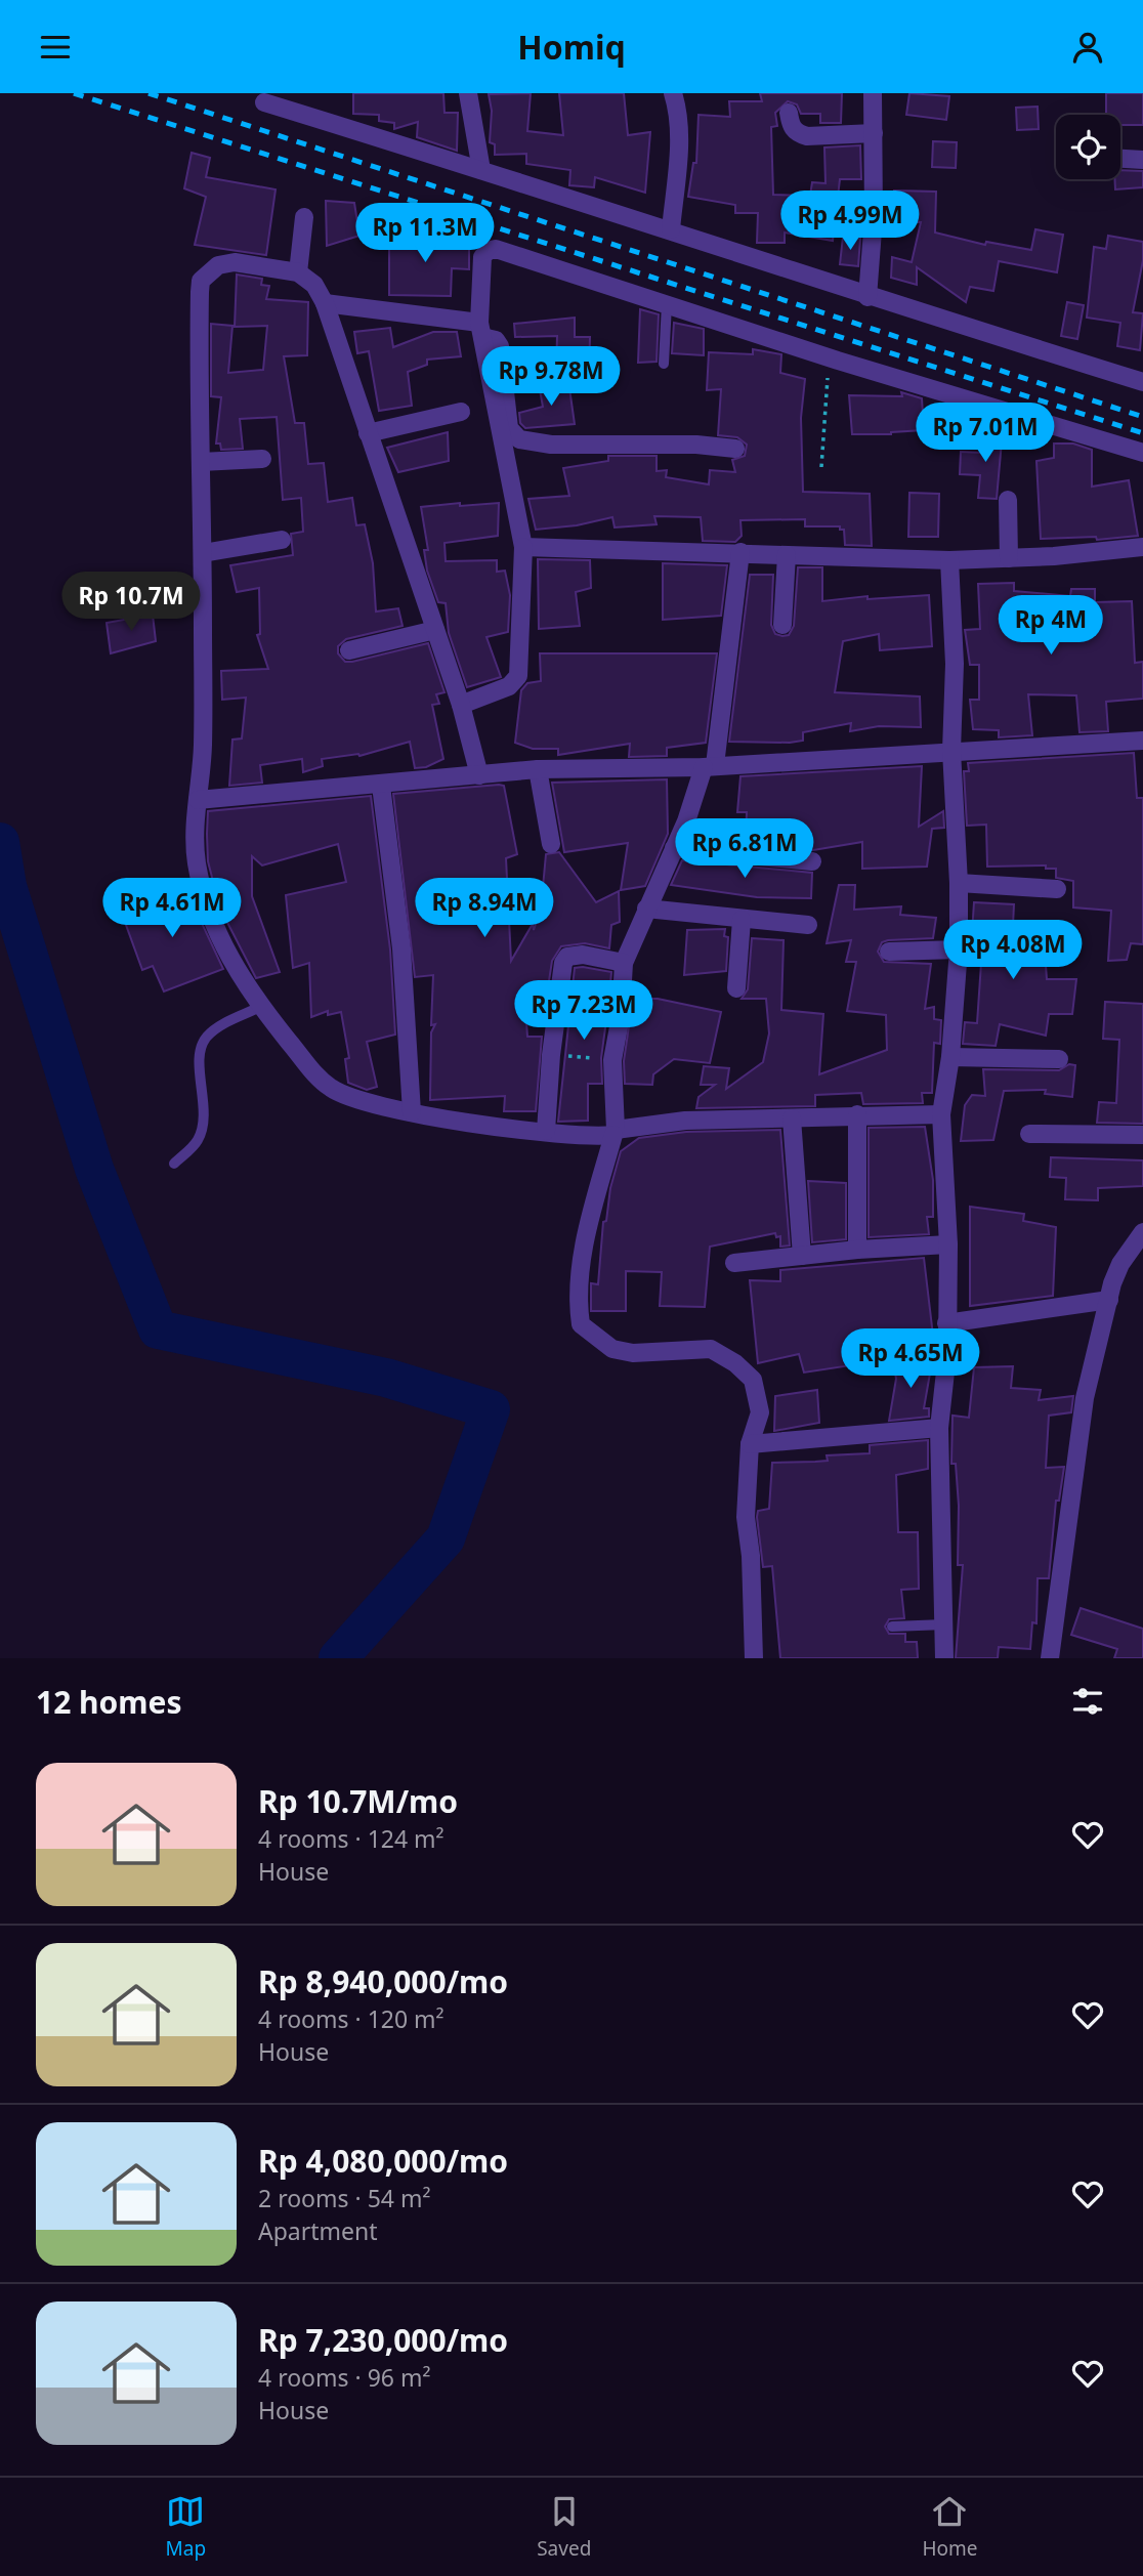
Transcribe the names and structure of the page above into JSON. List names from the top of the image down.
{
  "page": {
    "header": "Homiq",
    "price": [
      "Rp 4.99M",
      "Rp 11.3M",
      "Rp 9.78M",
      "Rp 7.01M",
      "Rp 10.7M",
      "Rp 4M",
      "Rp 6.81M",
      "Rp 4.61M",
      "Rp 8.94M",
      "Rp 4.08M",
      "Rp 7.23M",
      "Rp 4.65M"
    ],
    "heading": "12 homes",
    "list": [
      {
        "name": "Rp 10.7M/mo",
        "note": "4 rooms · 124 m² · House"
      },
      {
        "name": "Rp 8,940,000/mo",
        "note": "4 rooms · 120 m² · House"
      },
      {
        "name": "Rp 4,080,000/mo",
        "note": "2 rooms · 54 m² · Apartment"
      },
      {
        "name": "Rp 7,230,000/mo",
        "note": "4 rooms · 96 m² · House"
      }
    ],
    "tabs": ["Map", "Saved", "Home"]
  }
}
